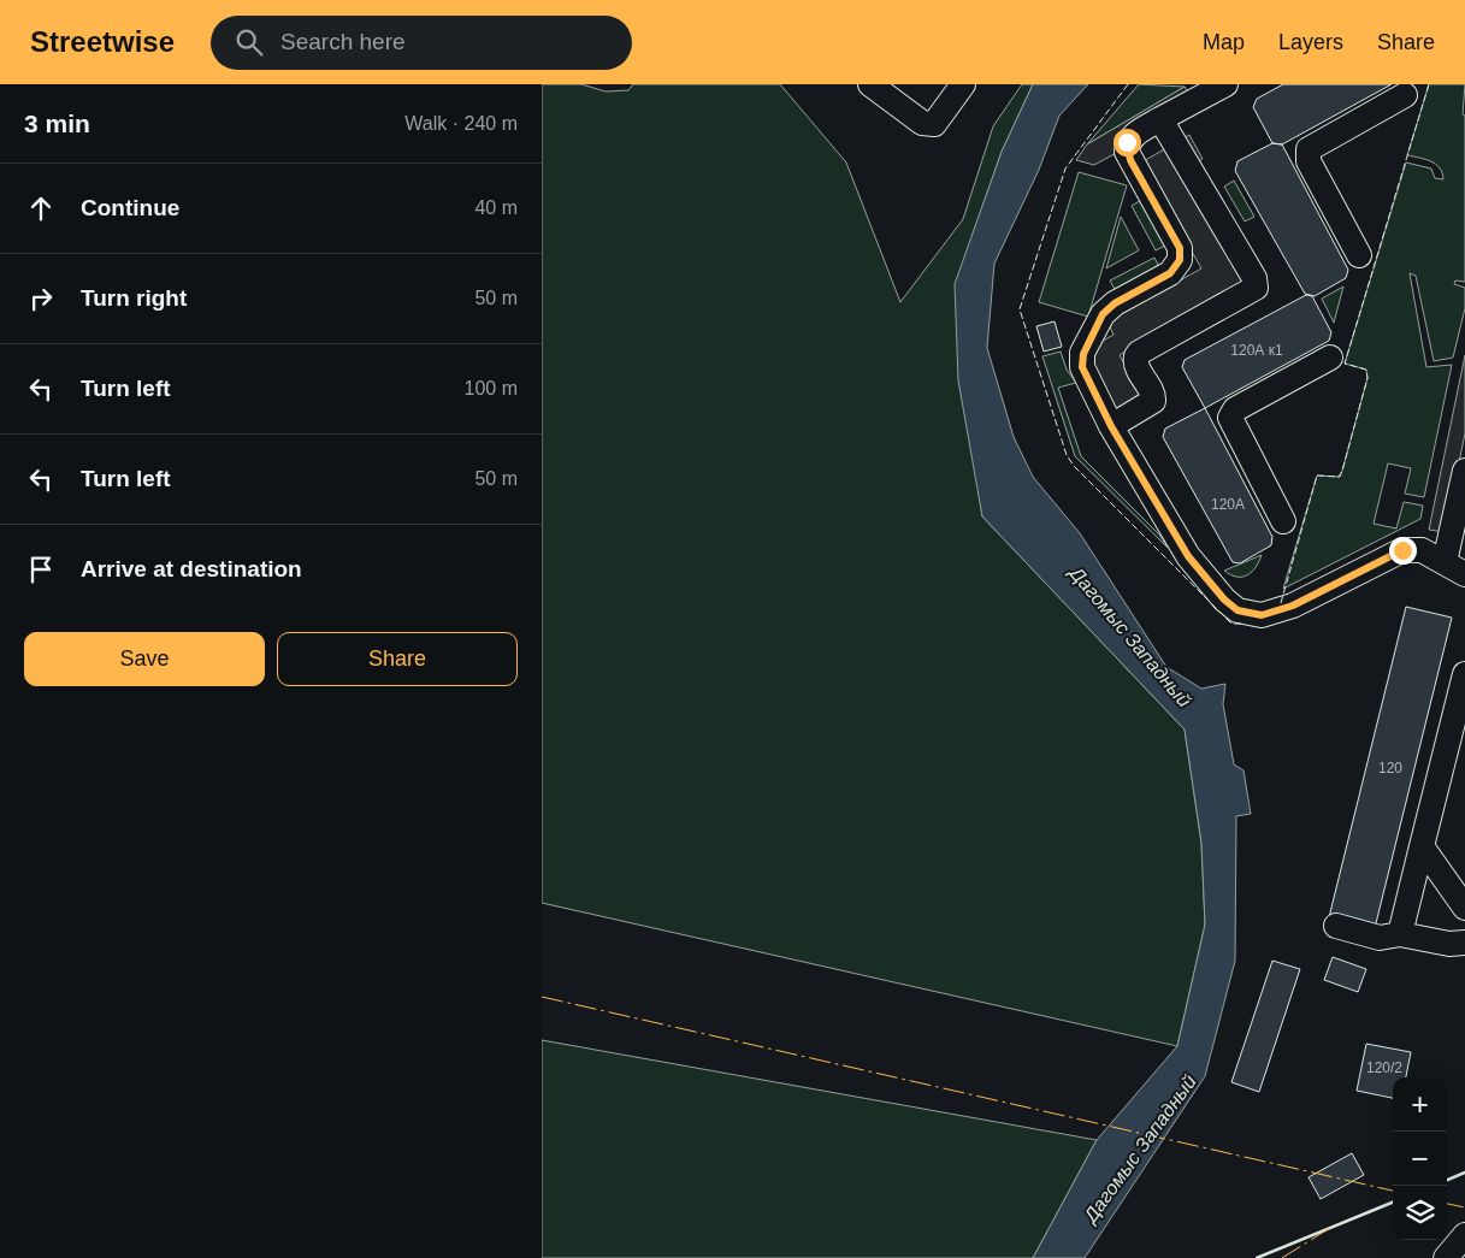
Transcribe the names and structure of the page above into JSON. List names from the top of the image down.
{
  "water": ["Дагомыс Западный"],
  "house_numbers": [
    "120А к1",
    "120А",
    "120",
    "120/2"
  ],
  "page": {
    "header": "Streetwise",
    "search": "Search here",
    "nav": ["Map", "Layers", "Share"],
    "heading": ["3 min", "Walk · 240 m"],
    "list": [
      ["Continue", "40 m"],
      ["Turn right", "50 m"],
      ["Turn left", "100 m"],
      ["Turn left", "50 m"],
      "Arrive at destination"
    ],
    "buttons": ["Save", "Share"],
    "map_buttons": ["+", "−"]
  }
}
